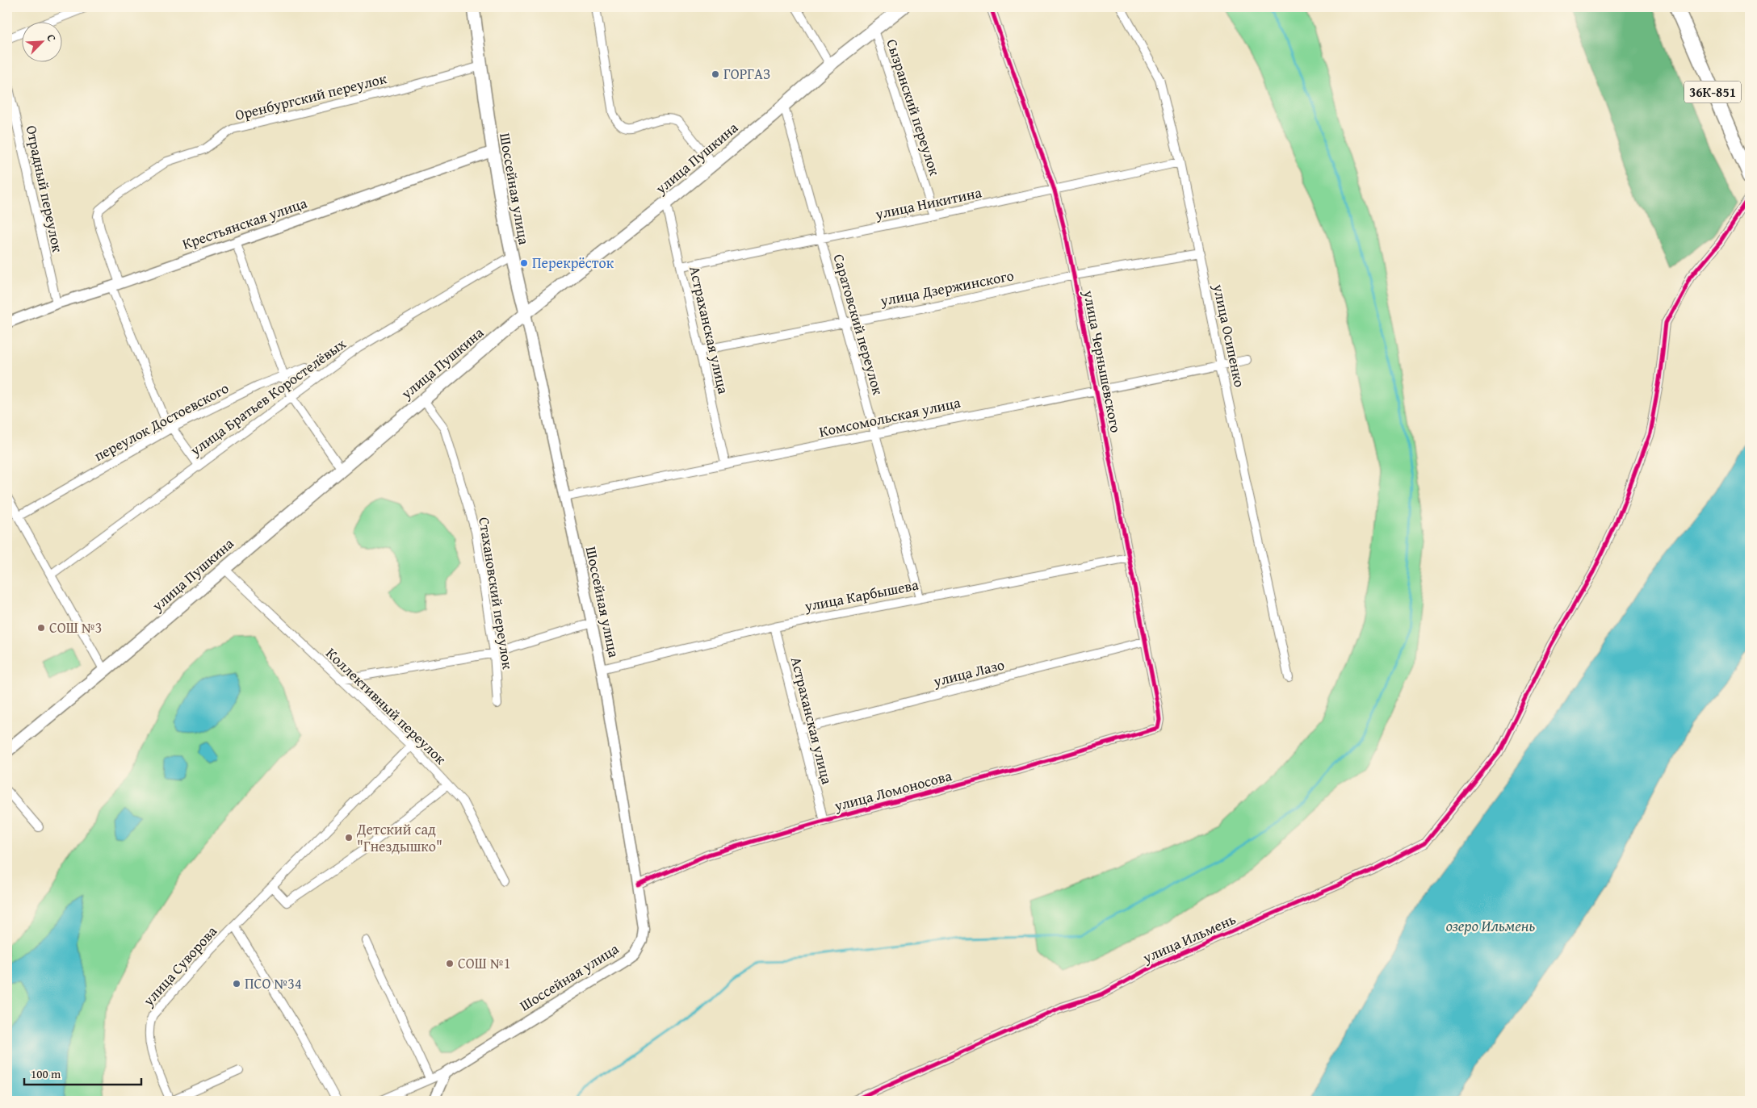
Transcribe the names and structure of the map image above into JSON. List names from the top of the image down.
{
  "streets": {
    "main road": ["36К-851", "улица Пушкина", "Шоссейная улица"],
    "street": [
      "Оренбургский переулок",
      "Сызранский переулок",
      "Отрадный переулок",
      "улица Никитина",
      "Крестьянская улица",
      "улица Дзержинского",
      "Саратовский переулок",
      "Астраханская улица",
      "улица Осипенко",
      "улица Чернышевского",
      "улица Братьев Коростелёвых",
      "Комсомольская улица",
      "переулок Достоевского",
      "Стахановский переулок",
      "улица Карбышева",
      "улица Лазо",
      "Коллективный переулок",
      "улица Ломоносова",
      "улица Ильмень",
      "улица Суворова"
    ]
  },
  "crossings": [
    ["Оренбургский переулок", "Шоссейная улица"],
    ["Оренбургский переулок", "Крестьянская улица"],
    ["Сызранский переулок", "улица Пушкина"],
    ["Сызранский переулок", "улица Никитина"],
    ["улица Пушкина", "Шоссейная улица"],
    ["улица Пушкина", "Саратовский переулок"],
    ["улица Пушкина", "Астраханская улица"],
    ["улица Пушкина", "Стахановский переулок"],
    ["улица Пушкина", "Коллективный переулок"],
    ["Отрадный переулок", "Крестьянская улица"],
    ["Шоссейная улица", "Крестьянская улица"],
    ["Шоссейная улица", "улица Братьев Коростелёвых"],
    ["Шоссейная улица", "Комсомольская улица"],
    ["Шоссейная улица", "улица Карбышева"],
    ["Шоссейная улица", "улица Ломоносова"],
    ["улица Никитина", "Саратовский переулок"],
    ["улица Никитина", "Астраханская улица"],
    ["улица Никитина", "улица Осипенко"],
    ["улица Никитина", "улица Чернышевского"],
    ["улица Дзержинского", "Саратовский переулок"],
    ["улица Дзержинского", "Астраханская улица"],
    ["улица Дзержинского", "улица Осипенко"],
    ["улица Дзержинского", "улица Чернышевского"],
    ["Саратовский переулок", "Комсомольская улица"],
    ["Саратовский переулок", "улица Карбышева"],
    ["Астраханская улица", "Комсомольская улица"],
    ["Астраханская улица", "улица Карбышева"],
    ["Астраханская улица", "улица Лазо"],
    ["Астраханская улица", "улица Ломоносова"],
    ["улица Осипенко", "Комсомольская улица"],
    ["улица Чернышевского", "Комсомольская улица"],
    ["улица Чернышевского", "улица Карбышева"],
    ["улица Чернышевского", "улица Лазо"],
    ["улица Чернышевского", "улица Ломоносова"],
    ["улица Братьев Коростелёвых", "переулок Достоевского"],
    ["Коллективный переулок", "улица Суворова"]
  ],
  "water": ["озеро Ильмень"],
  "places": [
    "ГОРГАЗ",
    "Перекрёсток",
    "СОШ №3",
    "Детский сад \"Гнездышко\"",
    "СОШ №1",
    "ПСО №34"
  ],
  "scale_bar": "100 m",
  "north": "top right"
}
